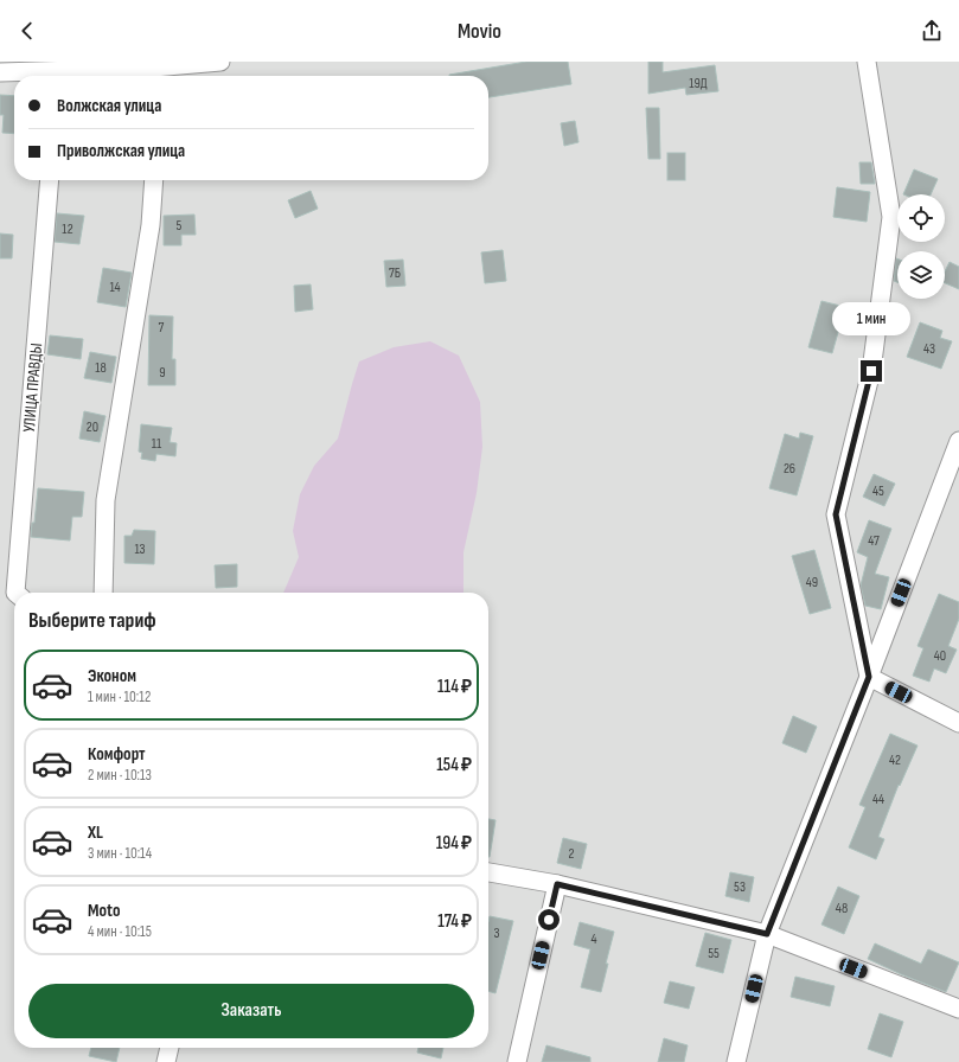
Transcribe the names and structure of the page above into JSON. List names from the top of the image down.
{
  "streets": {
    "street": ["УЛИЦА ПРАВДЫ"]
  },
  "house_numbers": [
    "19Д",
    "5",
    "12",
    "7Б",
    "14",
    "7",
    "43",
    "18",
    "9",
    "20",
    "11",
    "26",
    "45",
    "47",
    "13",
    "49",
    "40",
    "42",
    "44",
    "2",
    "53",
    "48",
    "3",
    "4",
    "55"
  ],
  "page": {
    "header": "Movio",
    "banner": ["Волжская улица", "Приволжская улица"],
    "bubble": "1 мин",
    "heading": "Выберите тариф",
    "list": [
      {
        "name": "Эконом",
        "note": "1 мин · 10:12",
        "value": "114 ₽"
      },
      {
        "name": "Комфорт",
        "note": "2 мин · 10:13",
        "value": "154 ₽"
      },
      {
        "name": "XL",
        "note": "3 мин · 10:14",
        "value": "194 ₽"
      },
      {
        "name": "Moto",
        "note": "4 мин · 10:15",
        "value": "174 ₽"
      }
    ],
    "buttons": "Заказать"
  }
}
